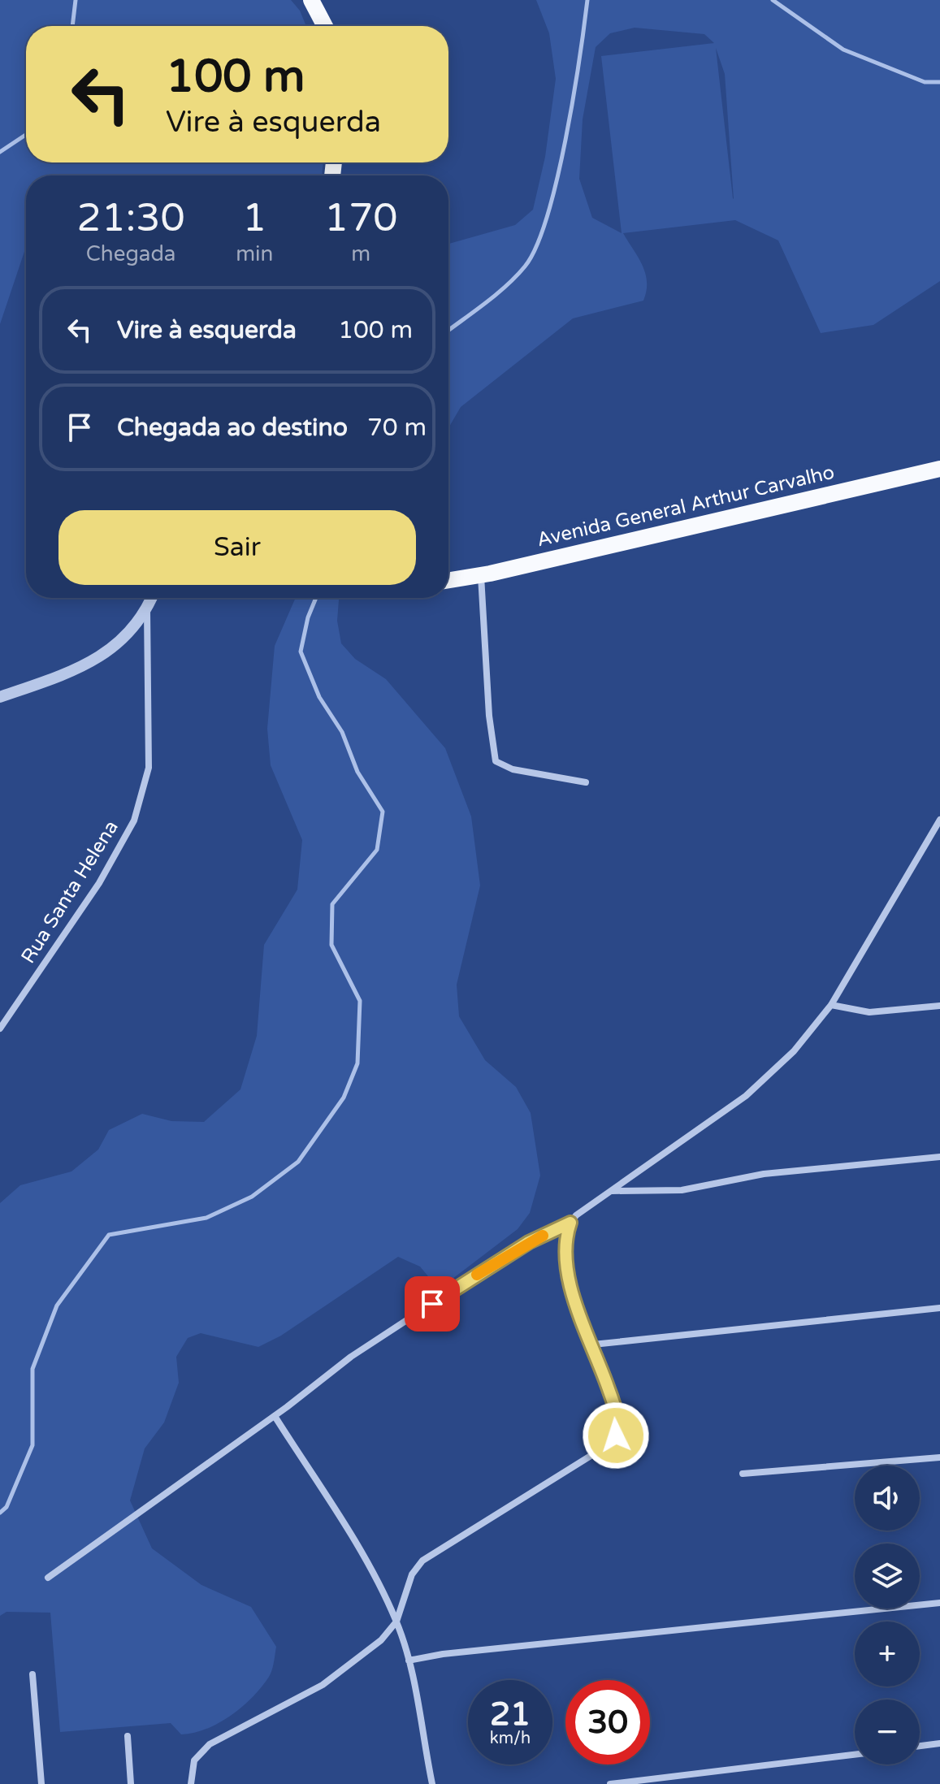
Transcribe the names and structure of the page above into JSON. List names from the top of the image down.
{
  "streets": {
    "main road": ["Avenida General Arthur Carvalho"],
    "street": ["Rua Santa Helena"]
  },
  "page": {
    "turn": ["100 m", "Vire à esquerda"],
    "eta": [
      "21:30",
      "Chegada",
      "1",
      "min",
      "170",
      "m"
    ],
    "list": [
      {
        "name": "Vire à esquerda",
        "value": "100 m"
      },
      {
        "name": "Chegada ao destino",
        "value": "70 m"
      }
    ],
    "buttons": "Sair",
    "map_buttons": ["+", "−"],
    "speed": "21 km/h",
    "limit": "30"
  }
}
